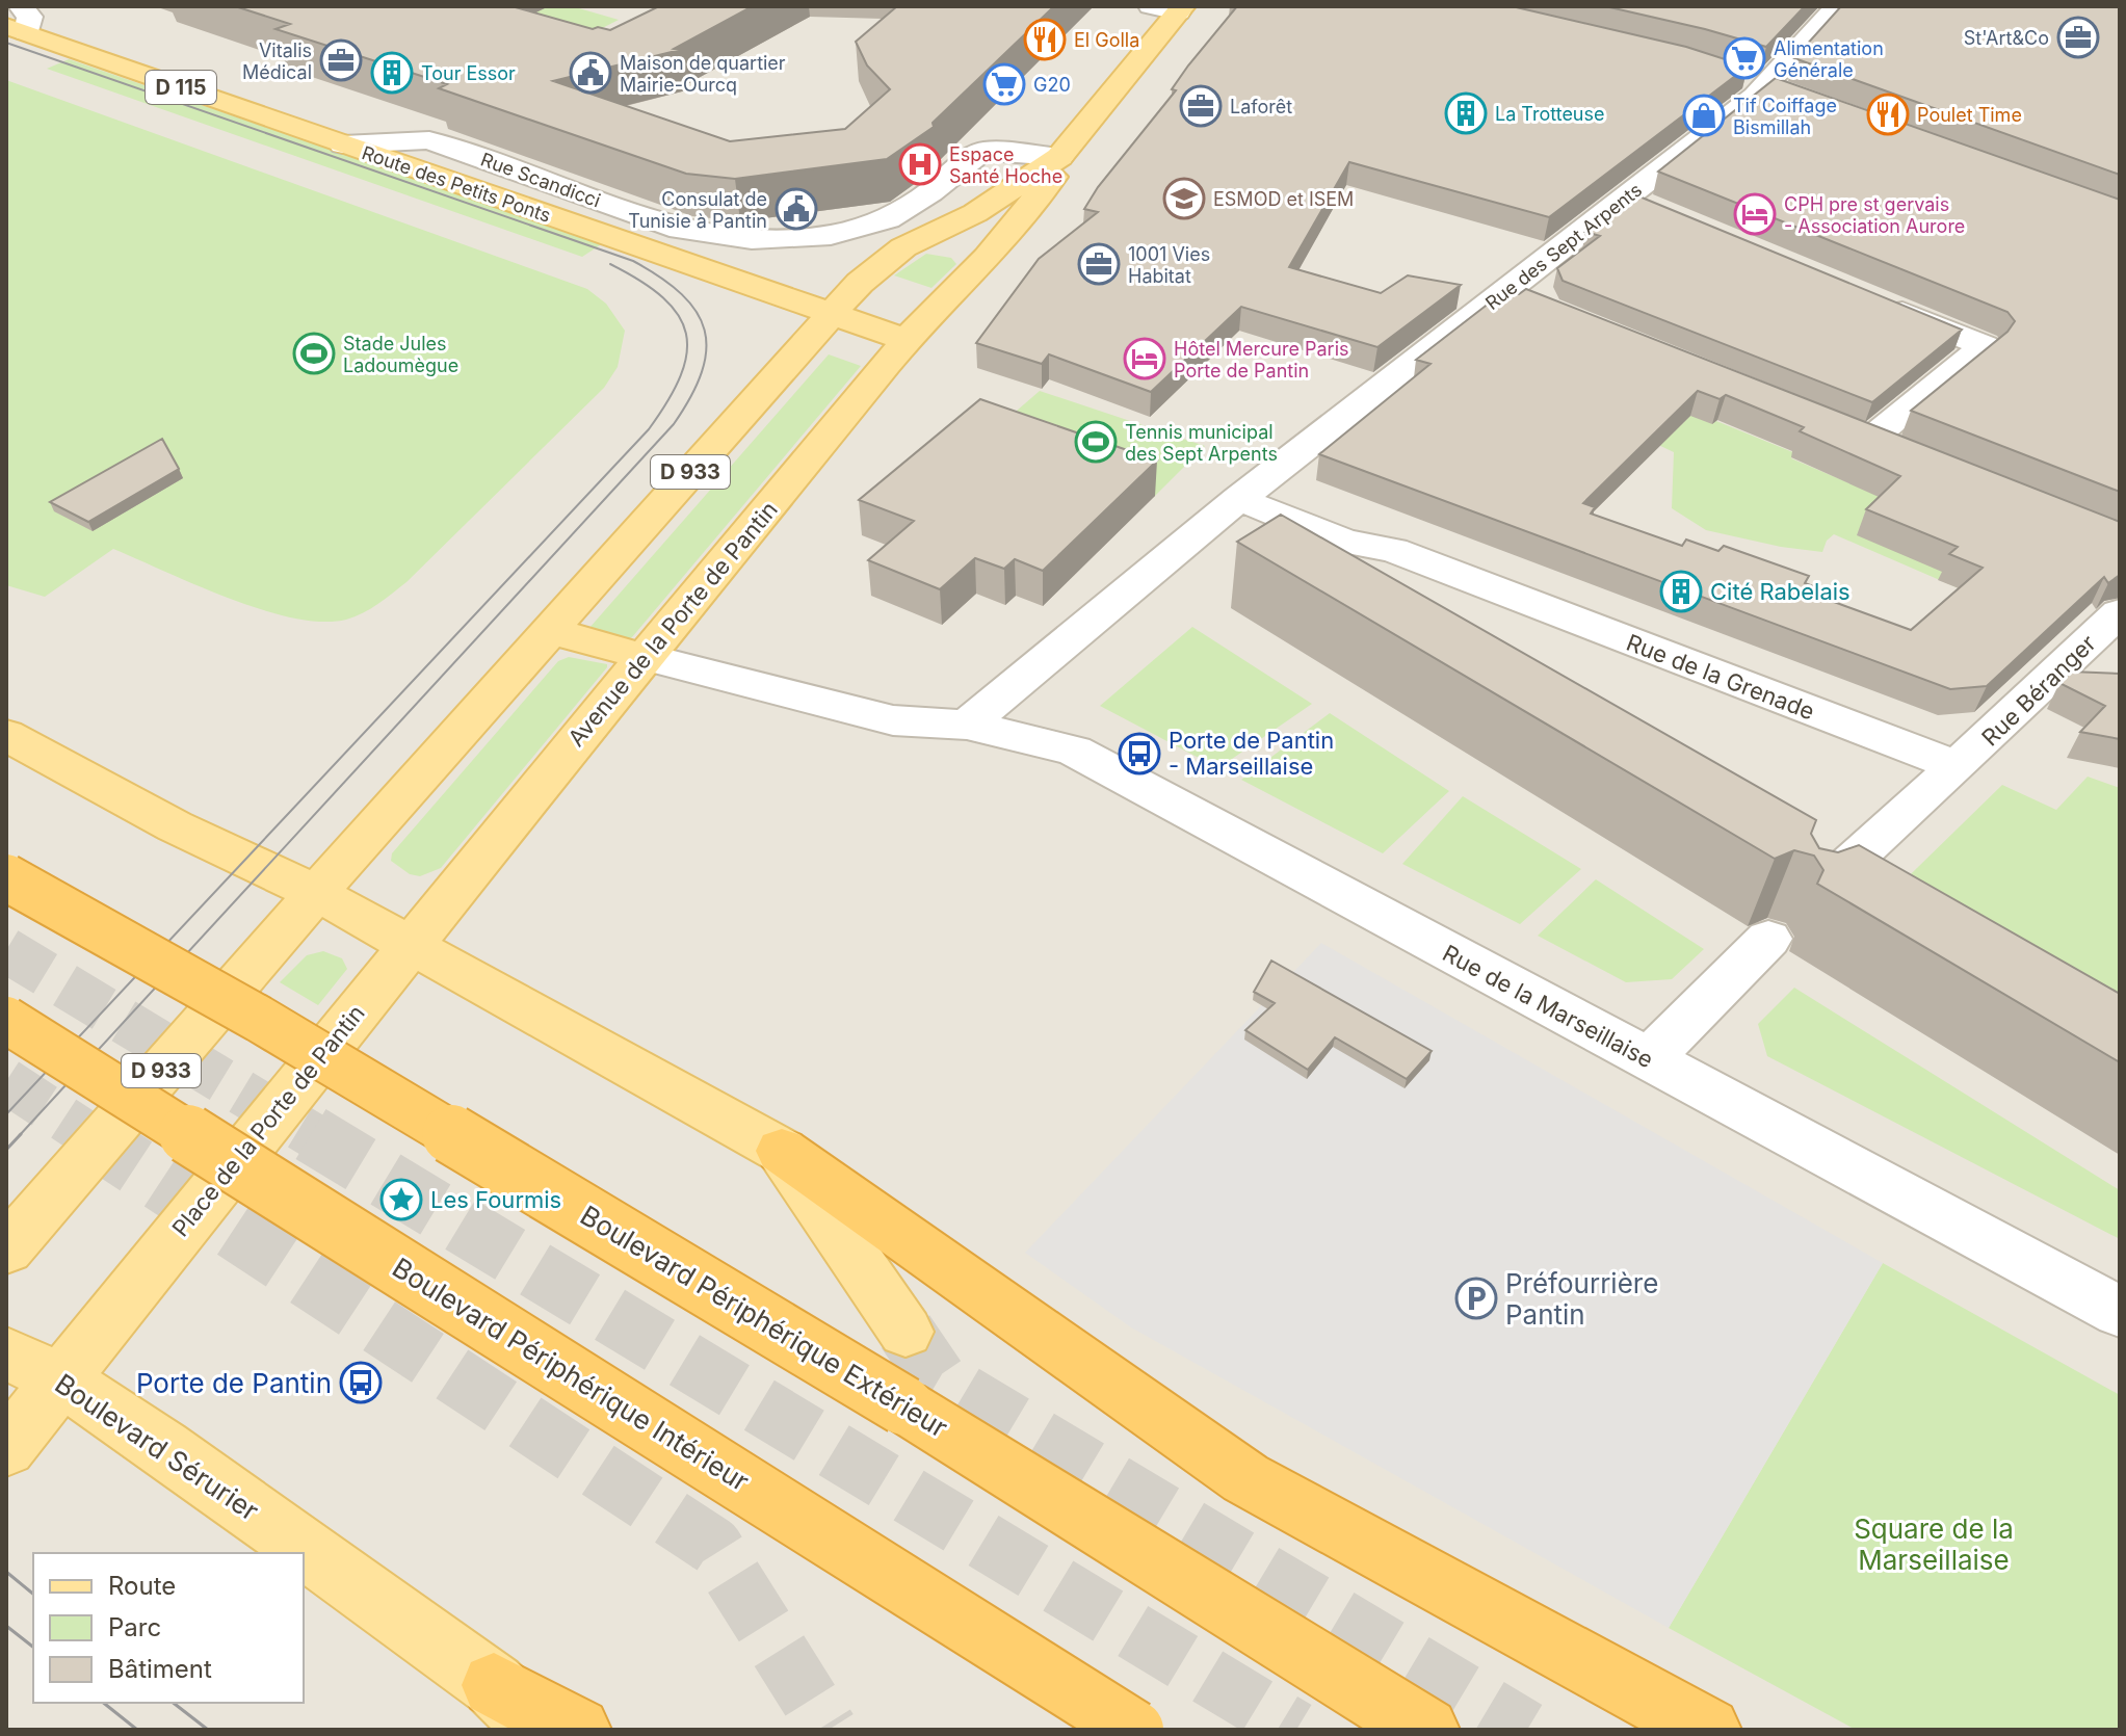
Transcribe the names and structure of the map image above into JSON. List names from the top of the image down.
{
  "streets": {
    "highway": ["Boulevard Périphérique Extérieur", "Boulevard Périphérique Intérieur"],
    "main road": [
      "D 115",
      "Route des Petits Ponts",
      "D 933",
      "Avenue de la Porte de Pantin",
      "Place de la Porte de Pantin",
      "Boulevard Sérurier"
    ],
    "street": [
      "Rue Scandicci",
      "Rue des Sept Arpents",
      "Rue de la Grenade",
      "Rue Béranger",
      "Rue de la Marseillaise"
    ]
  },
  "crossings": [
    ["Rue Scandicci", "Route des Petits Ponts"],
    ["Rue Scandicci", "D 933"],
    ["Rue Scandicci", "Avenue de la Porte de Pantin"],
    ["Route des Petits Ponts", "D 933"],
    ["Route des Petits Ponts", "Avenue de la Porte de Pantin"],
    ["Rue des Sept Arpents", "Rue de la Grenade"],
    ["Rue des Sept Arpents", "Rue de la Marseillaise"],
    ["D 933", "Avenue de la Porte de Pantin"],
    ["Avenue de la Porte de Pantin", "Rue de la Marseillaise"],
    ["Avenue de la Porte de Pantin", "Place de la Porte de Pantin"],
    ["Rue de la Grenade", "Rue Béranger"],
    ["Place de la Porte de Pantin", "Boulevard Sérurier"]
  ],
  "parks": ["Square de la Marseillaise"],
  "places": {
    "office": [
      "St'Art&Co",
      "Vitalis Médical",
      "Laforêt",
      "1001 Vies Habitat"
    ],
    "restaurant": ["El Golla", "Poulet Time"],
    "supermarket": ["Alimentation Générale", "G20"],
    "building": ["Tour Essor", "La Trotteuse", "Cité Rabelais"],
    "public building": ["Maison de quartier Mairie-Ourcq", "Consulat de Tunisie à Pantin"],
    "shop": ["Tif Coiffage Bismillah"],
    "hospital": ["Espace Santé Hoche"],
    "school or university": ["ESMOD et ISEM"],
    "hotel": ["CPH pre st gervais - Association Aurore", "Hôtel Mercure Paris Porte de Pantin"],
    "sports": ["Stade Jules Ladoumègue", "Tennis municipal des Sept Arpents"],
    "bus stop": ["Porte de Pantin - Marseillaise", "Porte de Pantin"],
    "place": ["Les Fourmis"],
    "parking": ["Préfourrière Pantin"]
  },
  "legend": ["Route", "Parc", "Bâtiment"]
}
